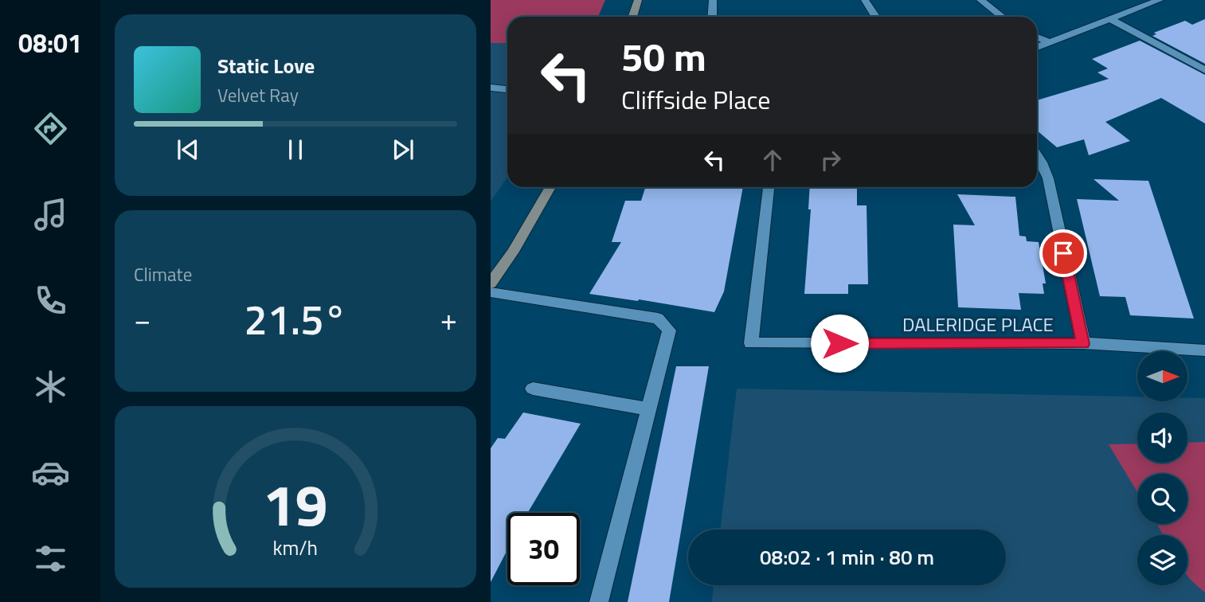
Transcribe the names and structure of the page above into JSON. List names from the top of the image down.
{
  "streets": {
    "street": ["DALERIDGE PLACE"]
  },
  "north": "right",
  "page": {
    "tabs": "08:01",
    "turn": ["50 m", "Cliffside Place"],
    "song": ["Static Love", "Velvet Ray"],
    "tile": "Climate",
    "heat": ["−", "21.5°", "+"],
    "limit": "30",
    "trip": "08:02 · 1 min · 80 m",
    "gauge": ["19", "km/h"]
  }
}
